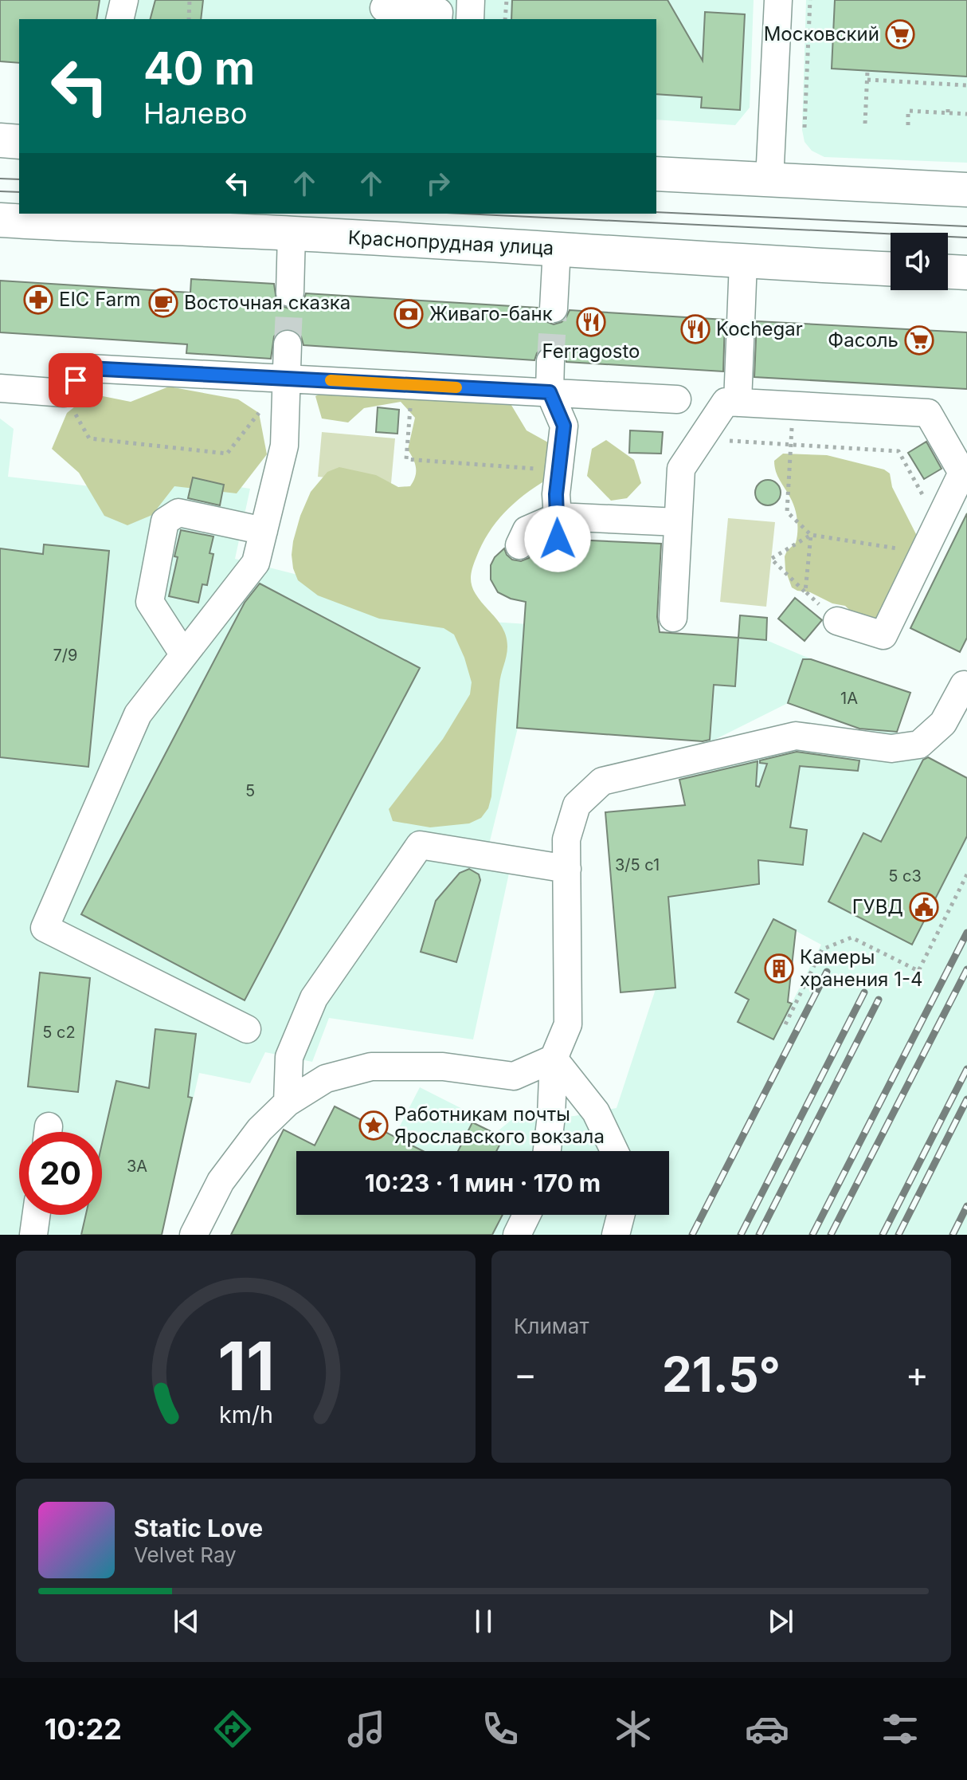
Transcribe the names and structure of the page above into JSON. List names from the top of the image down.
{
  "streets": {
    "main road": ["Краснопрудная улица"]
  },
  "places": {
    "supermarket": ["Московский", "Фасоль"],
    "pharmacy": ["EIC Farm"],
    "cafe": ["Восточная сказка"],
    "bank": ["Живаго-банк"],
    "restaurant": ["Ferragosto", "Kochegar"],
    "public building": ["ГУВД"],
    "building": ["Камеры хранения 1-4"],
    "place": ["Работникам почты Ярославского вокзала"]
  },
  "house_numbers": [
    "7/9",
    "1A",
    "5",
    "3/5 с1",
    "5 с3",
    "5 c2",
    "3А"
  ],
  "page": {
    "turn": ["40 m", "Налево"],
    "limit": "20",
    "trip": "10:23 · 1 мин · 170 m",
    "tile": "Климат",
    "heat": ["−", "21.5°", "+"],
    "song": ["Static Love", "Velvet Ray"],
    "tabs": "10:22",
    "gauge": ["11", "km/h"]
  }
}
